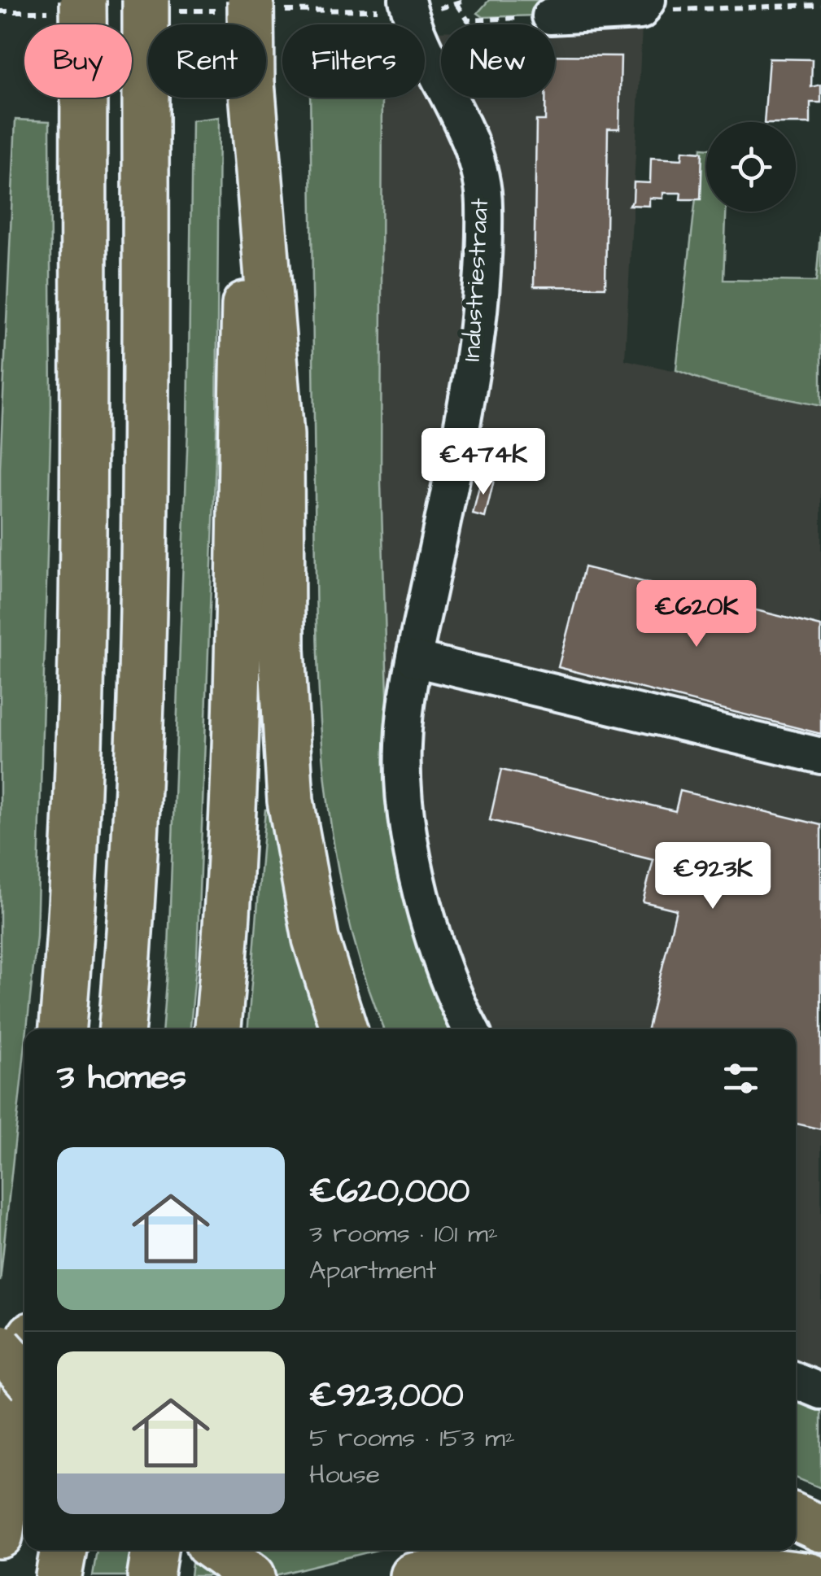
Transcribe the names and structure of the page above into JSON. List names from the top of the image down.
{
  "streets": {
    "lane": ["Industriestraat"]
  },
  "page": {
    "chip": [
      "Buy",
      "Rent",
      "Filters",
      "New"
    ],
    "price": ["€474K", "€620K", "€923K"],
    "heading": "3 homes",
    "list": [
      {
        "name": "€620,000",
        "note": "3 rooms · 101 m² · Apartment"
      },
      {
        "name": "€923,000",
        "note": "5 rooms · 153 m² · House"
      }
    ]
  }
}
